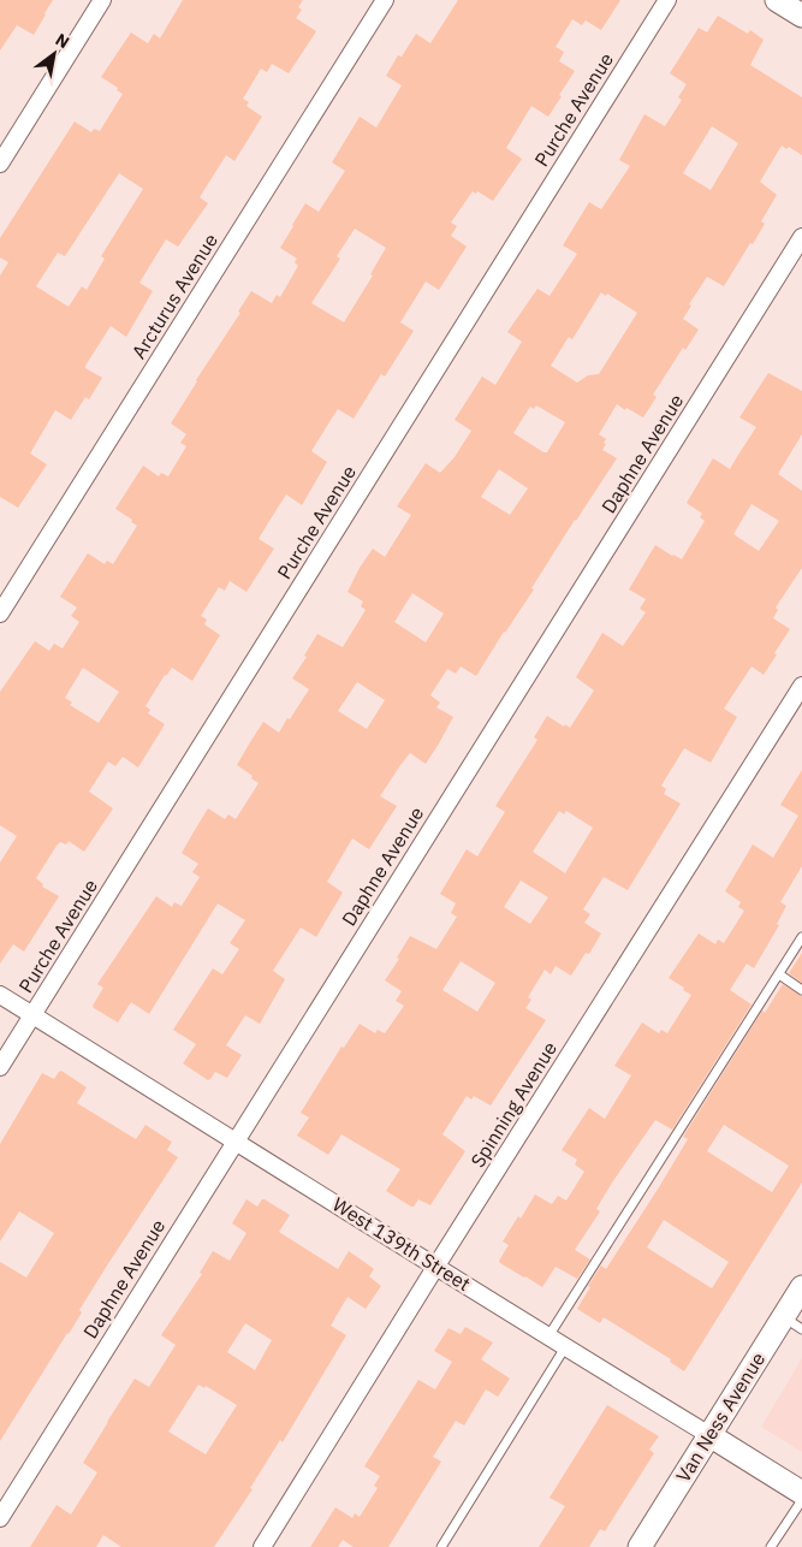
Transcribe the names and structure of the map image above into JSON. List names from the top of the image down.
{
  "streets": {
    "main road": ["West 139th Street", "Van Ness Avenue"],
    "street": [
      "Purche Avenue",
      "Arcturus Avenue",
      "Daphne Avenue",
      "Spinning Avenue"
    ]
  },
  "crossings": [
    ["Purche Avenue", "West 139th Street"],
    ["Daphne Avenue", "West 139th Street"],
    ["Spinning Avenue", "West 139th Street"],
    ["West 139th Street", "Van Ness Avenue"]
  ],
  "north": "top right"
}
